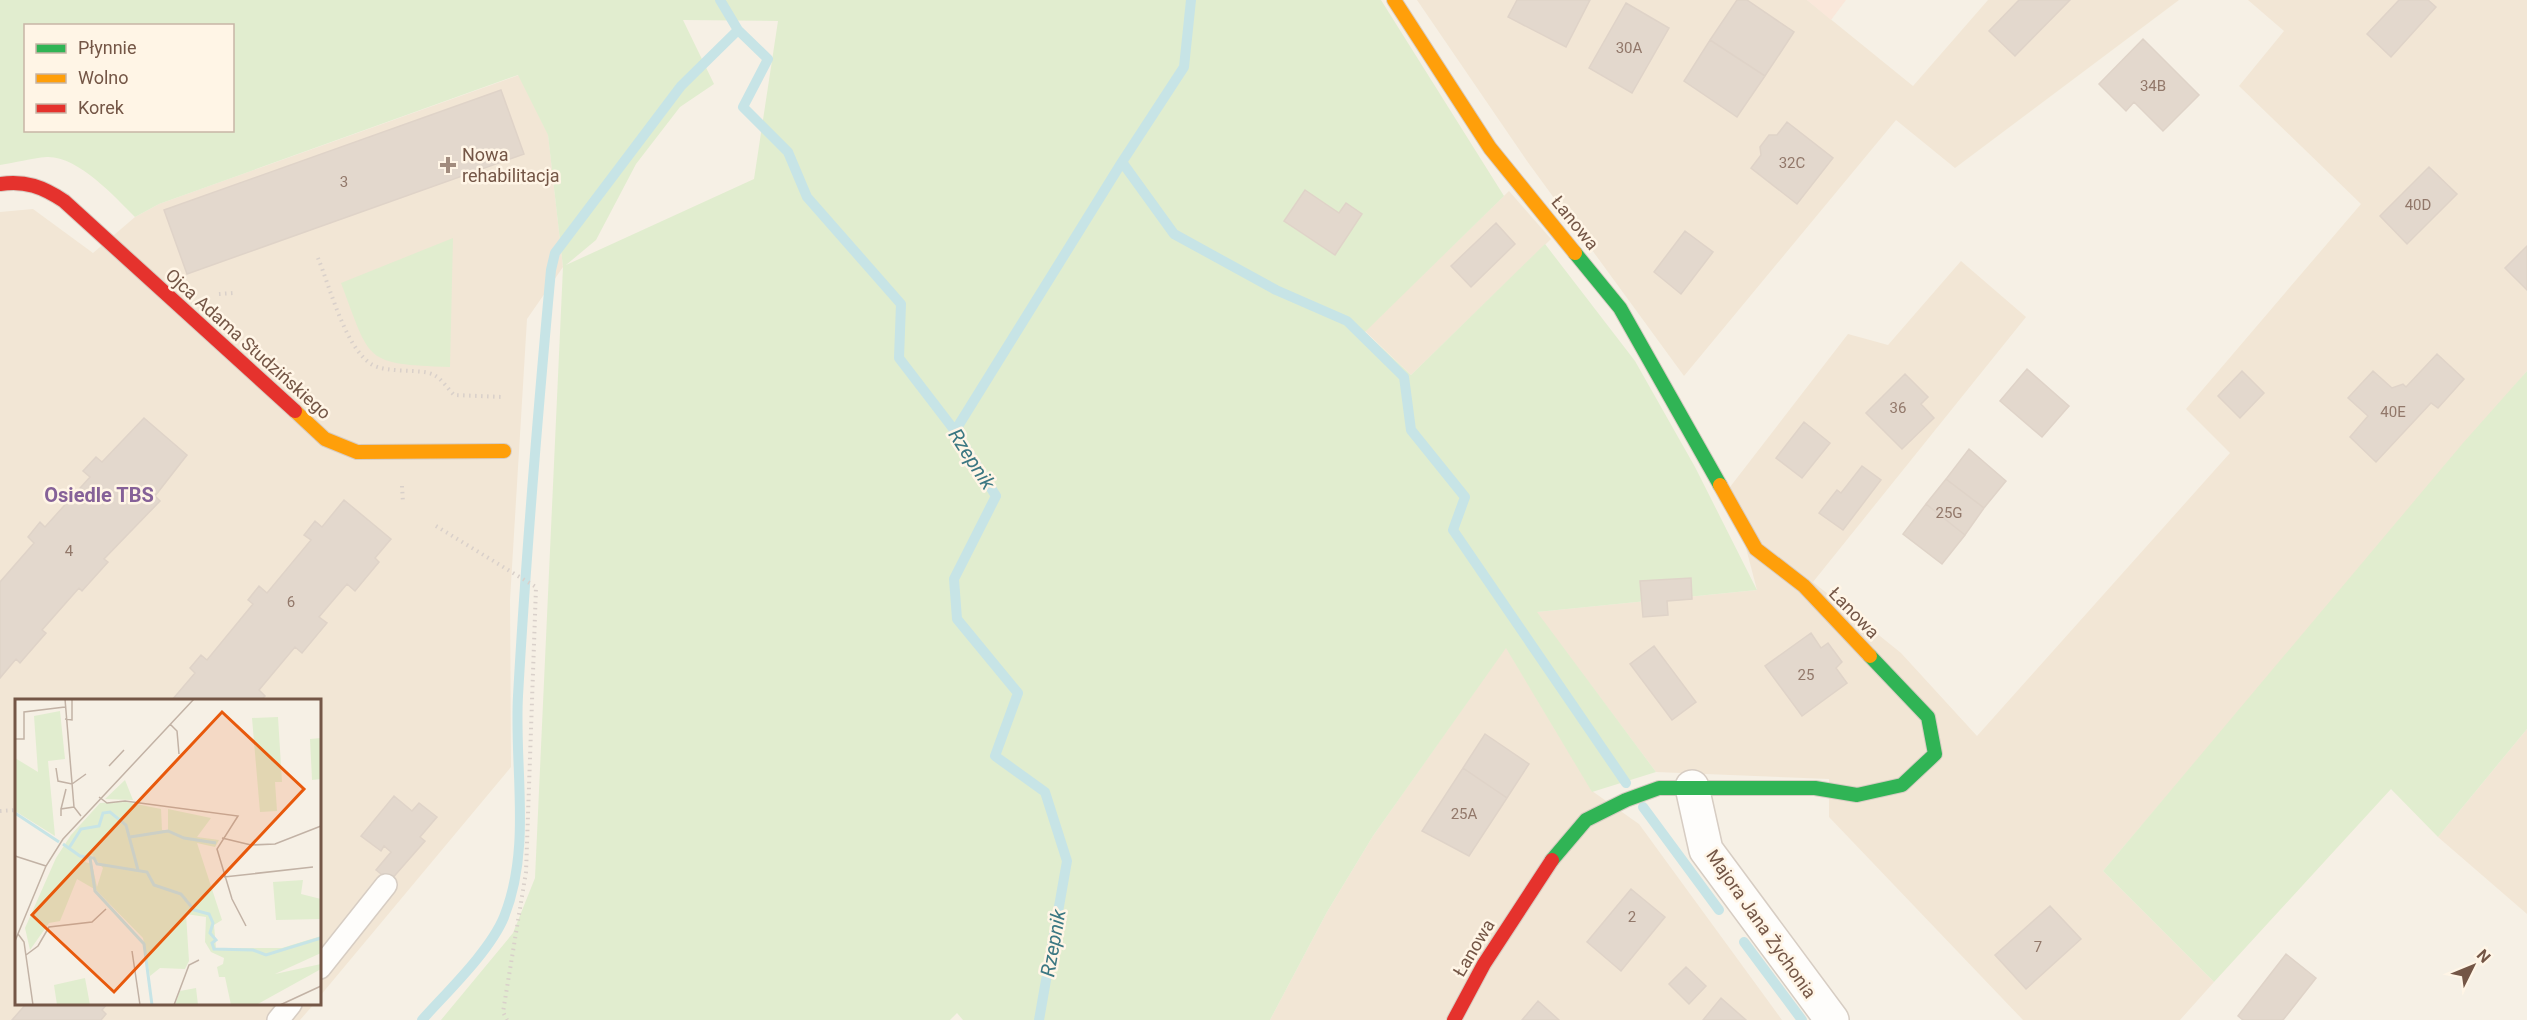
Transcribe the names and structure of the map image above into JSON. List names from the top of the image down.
{
  "streets": {
    "street": ["Łanowa", "Ojca Adama Studzińskiego", "Majora Jana Żychonia"]
  },
  "crossings": [
    ["Łanowa", "Majora Jana Żychonia"]
  ],
  "districts": ["Osiedle TBS"],
  "water": ["Rzepnik"],
  "places": {
    "health": ["Nowa rehabilitacja"]
  },
  "house_numbers": [
    "30A",
    "34B",
    "32C",
    "3",
    "40D",
    "36",
    "40E",
    "25G",
    "4",
    "6",
    "25",
    "25A",
    "2",
    "7"
  ],
  "legend": ["Płynnie", "Wolno", "Korek"],
  "north": "top right"
}
